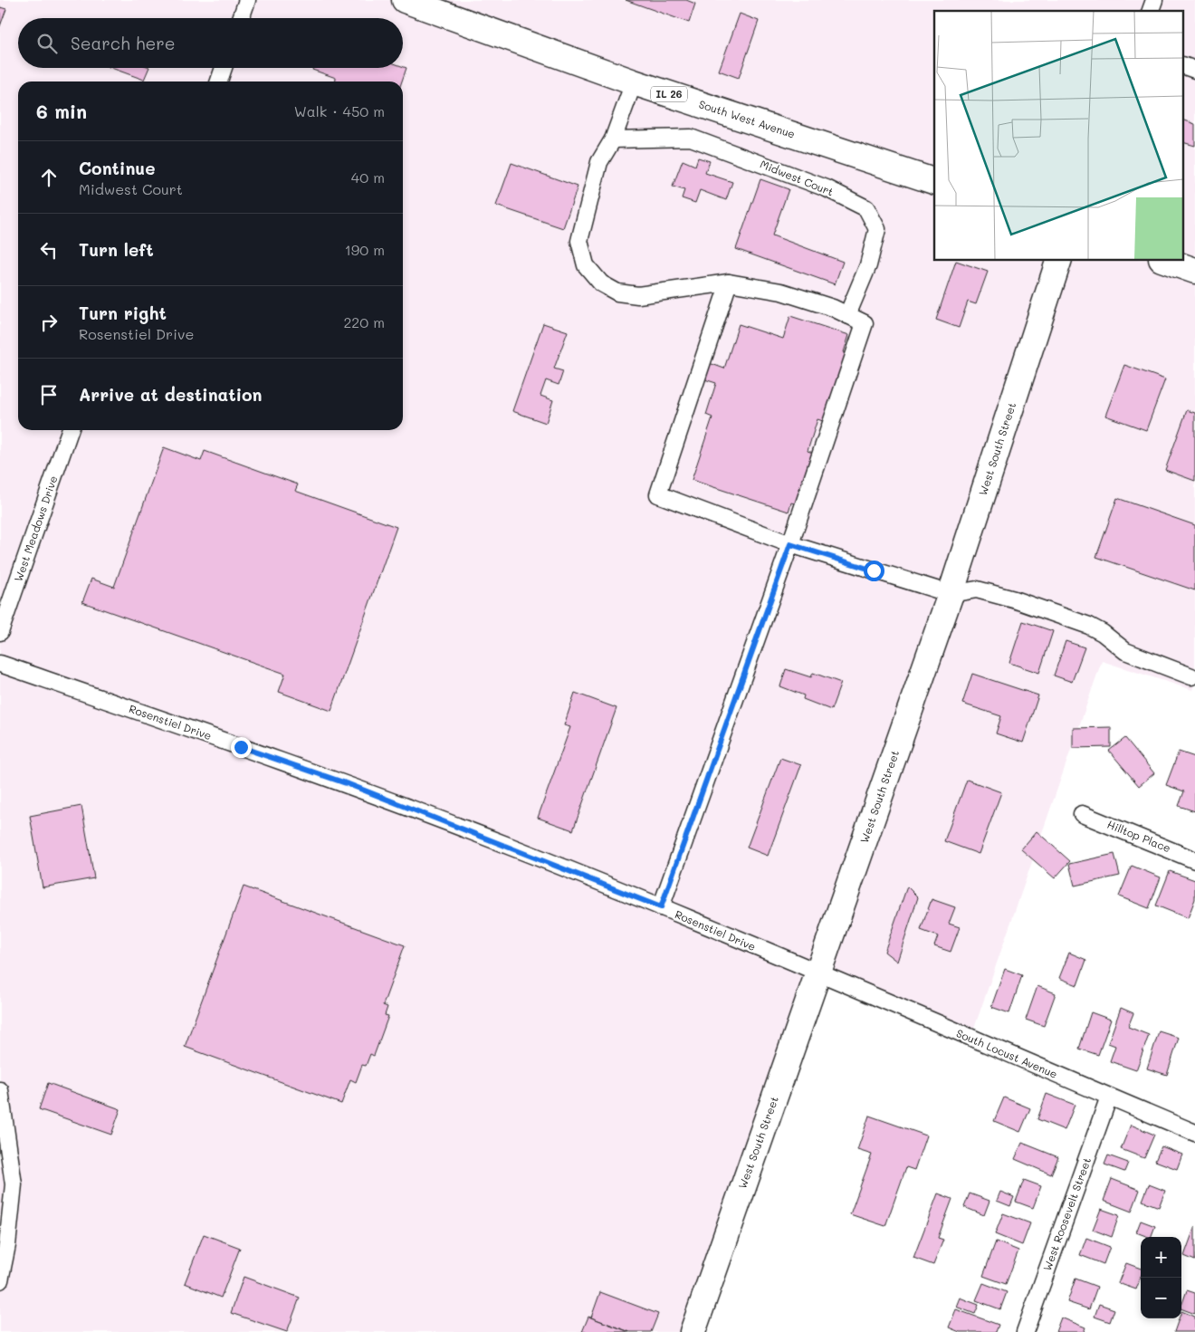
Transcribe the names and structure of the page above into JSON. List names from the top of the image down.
{
  "streets": {
    "main road": ["IL 26", "South West Avenue", "West South Street"],
    "street": [
      "Midwest Court",
      "West Meadows Drive",
      "Rosenstiel Drive",
      "Hilltop Place",
      "South Locust Avenue",
      "West Roosevelt Street"
    ]
  },
  "crossings": [
    ["West South Street", "Rosenstiel Drive"],
    ["West South Street", "South Locust Avenue"],
    ["Rosenstiel Drive", "South Locust Avenue"],
    ["South Locust Avenue", "West Roosevelt Street"]
  ],
  "page": {
    "search": "Search here",
    "heading": ["6 min", "Walk · 450 m"],
    "list": [
      ["Continue", "Midwest Court", "40 m"],
      ["Turn left", "190 m"],
      ["Turn right", "Rosenstiel Drive", "220 m"],
      "Arrive at destination"
    ],
    "map_buttons": ["+", "−"]
  }
}
